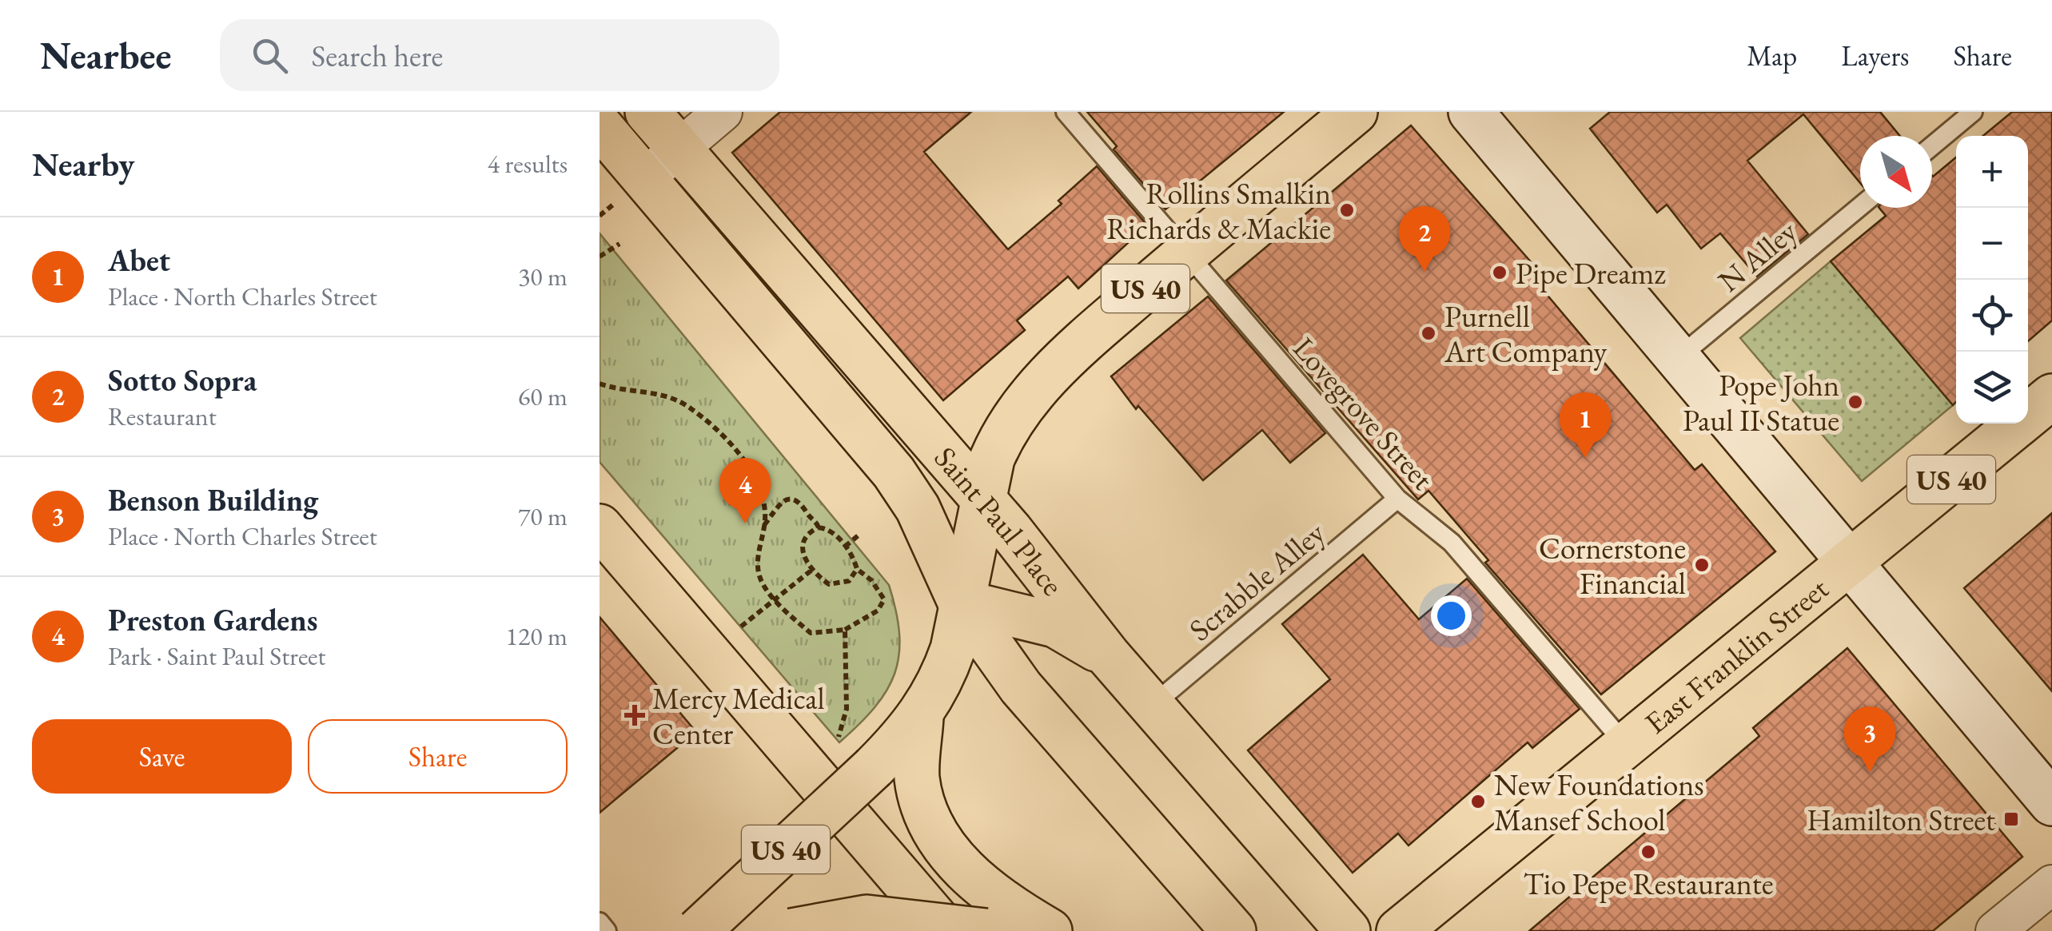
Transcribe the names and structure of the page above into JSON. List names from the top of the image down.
{
  "streets": {
    "main road": ["US 40", "Saint Paul Place", "East Franklin Street"],
    "lane": ["N Alley", "Lovegrove Street", "Scrabble Alley"]
  },
  "crossings": [
    ["US 40", "Lovegrove Street"],
    ["US 40", "Saint Paul Place"],
    ["US 40", "East Franklin Street"],
    ["Lovegrove Street", "Scrabble Alley"],
    ["Lovegrove Street", "East Franklin Street"],
    ["Saint Paul Place", "Scrabble Alley"]
  ],
  "places": {
    "other": [
      "Rollins Smalkin Richards & Mackie",
      "Pipe Dreamz",
      "Purnell Art Company",
      "Pope John Paul II Statue",
      "Cornerstone Financial",
      "New Foundations Mansef School",
      "Tio Pepe Restaurante"
    ],
    "health": ["Mercy Medical Center"],
    "transit": ["Hamilton Street"]
  },
  "north": "bottom right",
  "page": {
    "header": "Nearbee",
    "search": "Search here",
    "nav": ["Map", "Layers", "Share"],
    "heading": ["Nearby", "4 results"],
    "map_buttons": ["+", "−"],
    "pins": [
      "2",
      "1",
      "4",
      "3"
    ],
    "list": [
      {
        "mark": "1",
        "name": "Abet",
        "note": "Place · North Charles Street",
        "value": "30 m"
      },
      {
        "mark": "2",
        "name": "Sotto Sopra",
        "note": "Restaurant",
        "value": "60 m"
      },
      {
        "mark": "3",
        "name": "Benson Building",
        "note": "Place · North Charles Street",
        "value": "70 m"
      },
      {
        "mark": "4",
        "name": "Preston Gardens",
        "note": "Park · Saint Paul Street",
        "value": "120 m"
      }
    ],
    "buttons": ["Save", "Share"]
  }
}
